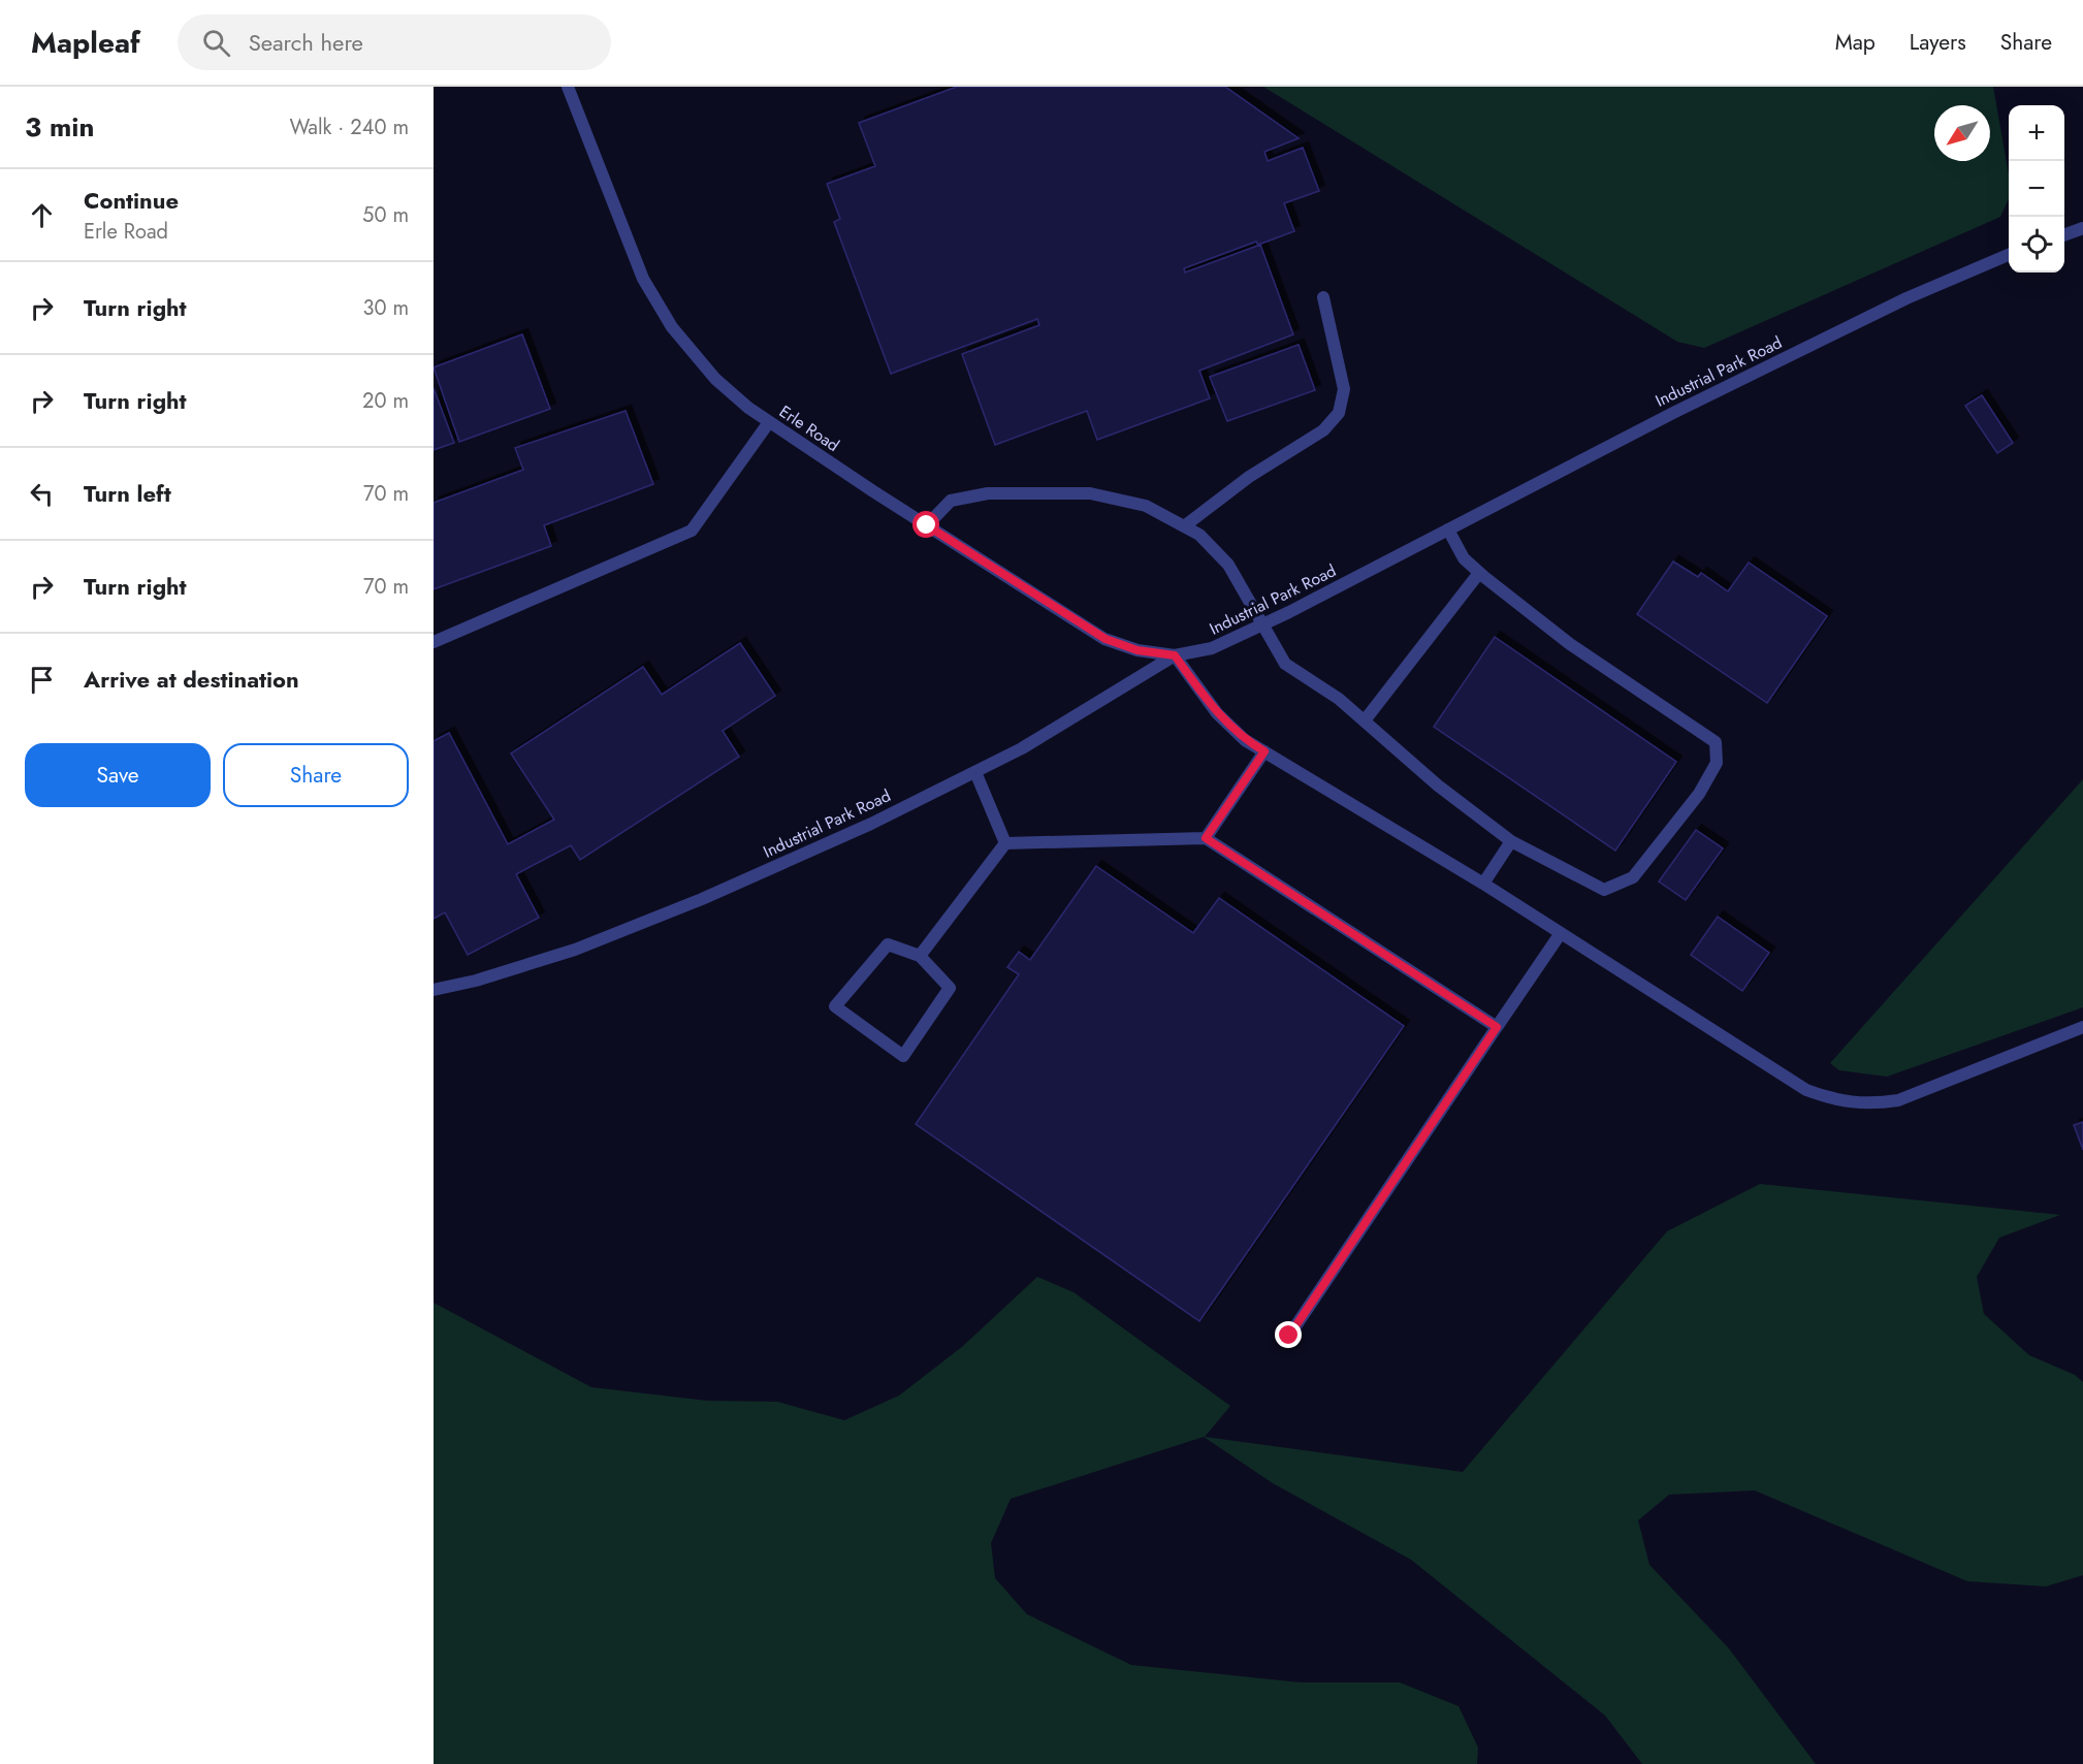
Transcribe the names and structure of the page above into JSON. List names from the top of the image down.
{
  "streets": {
    "street": ["Industrial Park Road", "Erle Road"]
  },
  "crossings": [
    ["Industrial Park Road", "Erle Road"]
  ],
  "north": "bottom left",
  "page": {
    "header": "Mapleaf",
    "search": "Search here",
    "nav": ["Map", "Layers", "Share"],
    "heading": ["3 min", "Walk · 240 m"],
    "map_buttons": ["+", "−"],
    "list": [
      ["Continue", "Erle Road", "50 m"],
      ["Turn right", "30 m"],
      ["Turn right", "20 m"],
      ["Turn left", "70 m"],
      ["Turn right", "70 m"],
      "Arrive at destination"
    ],
    "buttons": ["Save", "Share"]
  }
}
